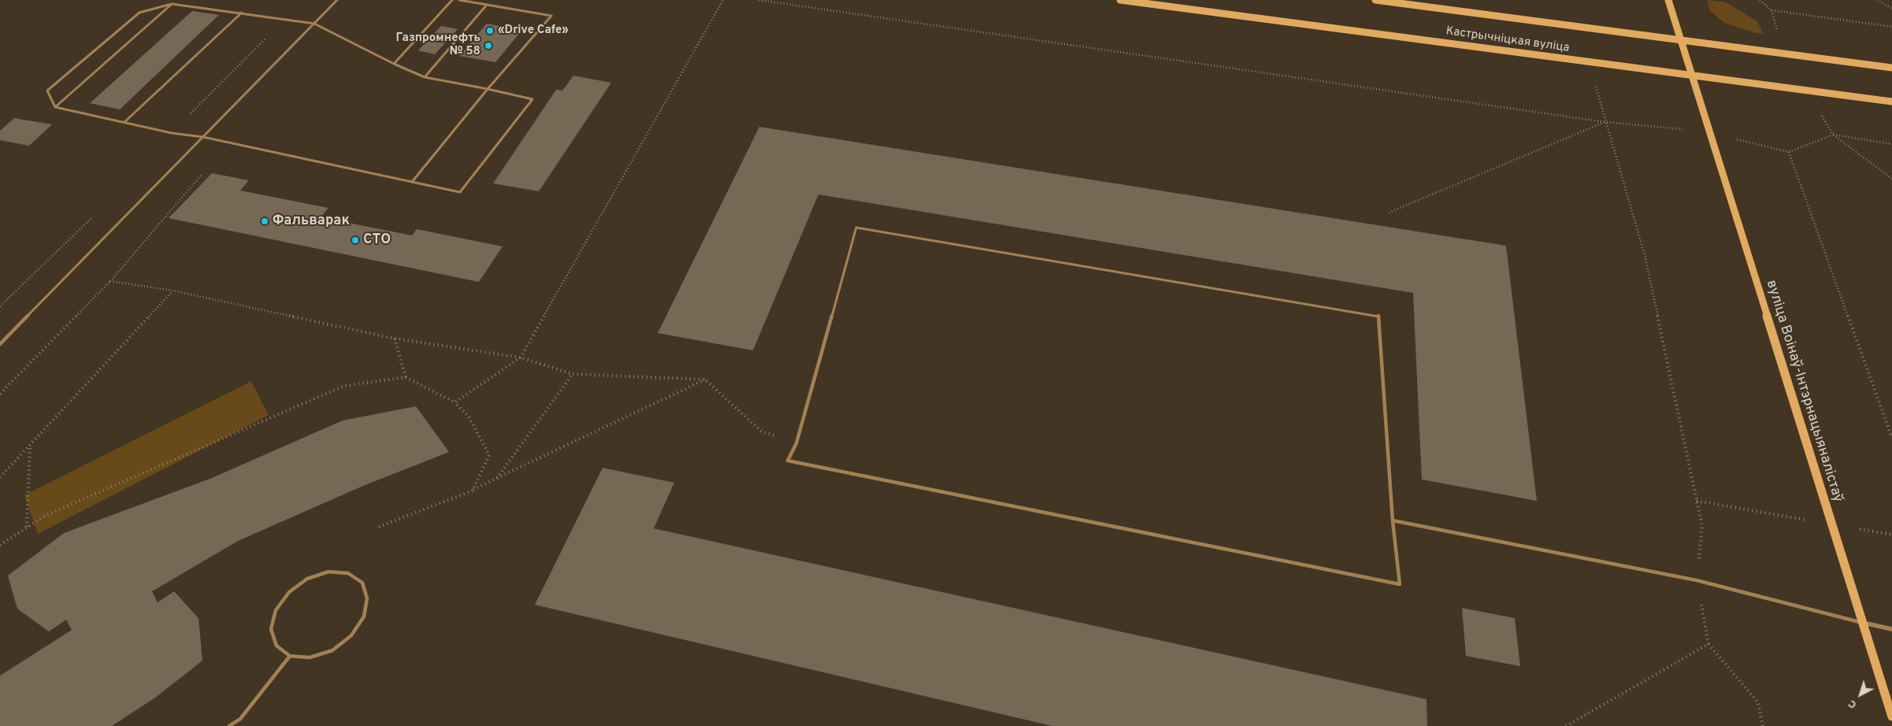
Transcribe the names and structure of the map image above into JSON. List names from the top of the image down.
{
  "streets": {
    "main road": ["Кастрычніцкая вуліца", "вуліца Воінаў-Інтэрнацыяналістаў"]
  },
  "crossings": [
    ["Кастрычніцкая вуліца", "вуліца Воінаў-Інтэрнацыяналістаў"]
  ],
  "places": [
    "«Drive Cafe»",
    "Газпромнефть № 58",
    "Фальварак",
    "СТО"
  ],
  "north": "bottom left"
}
